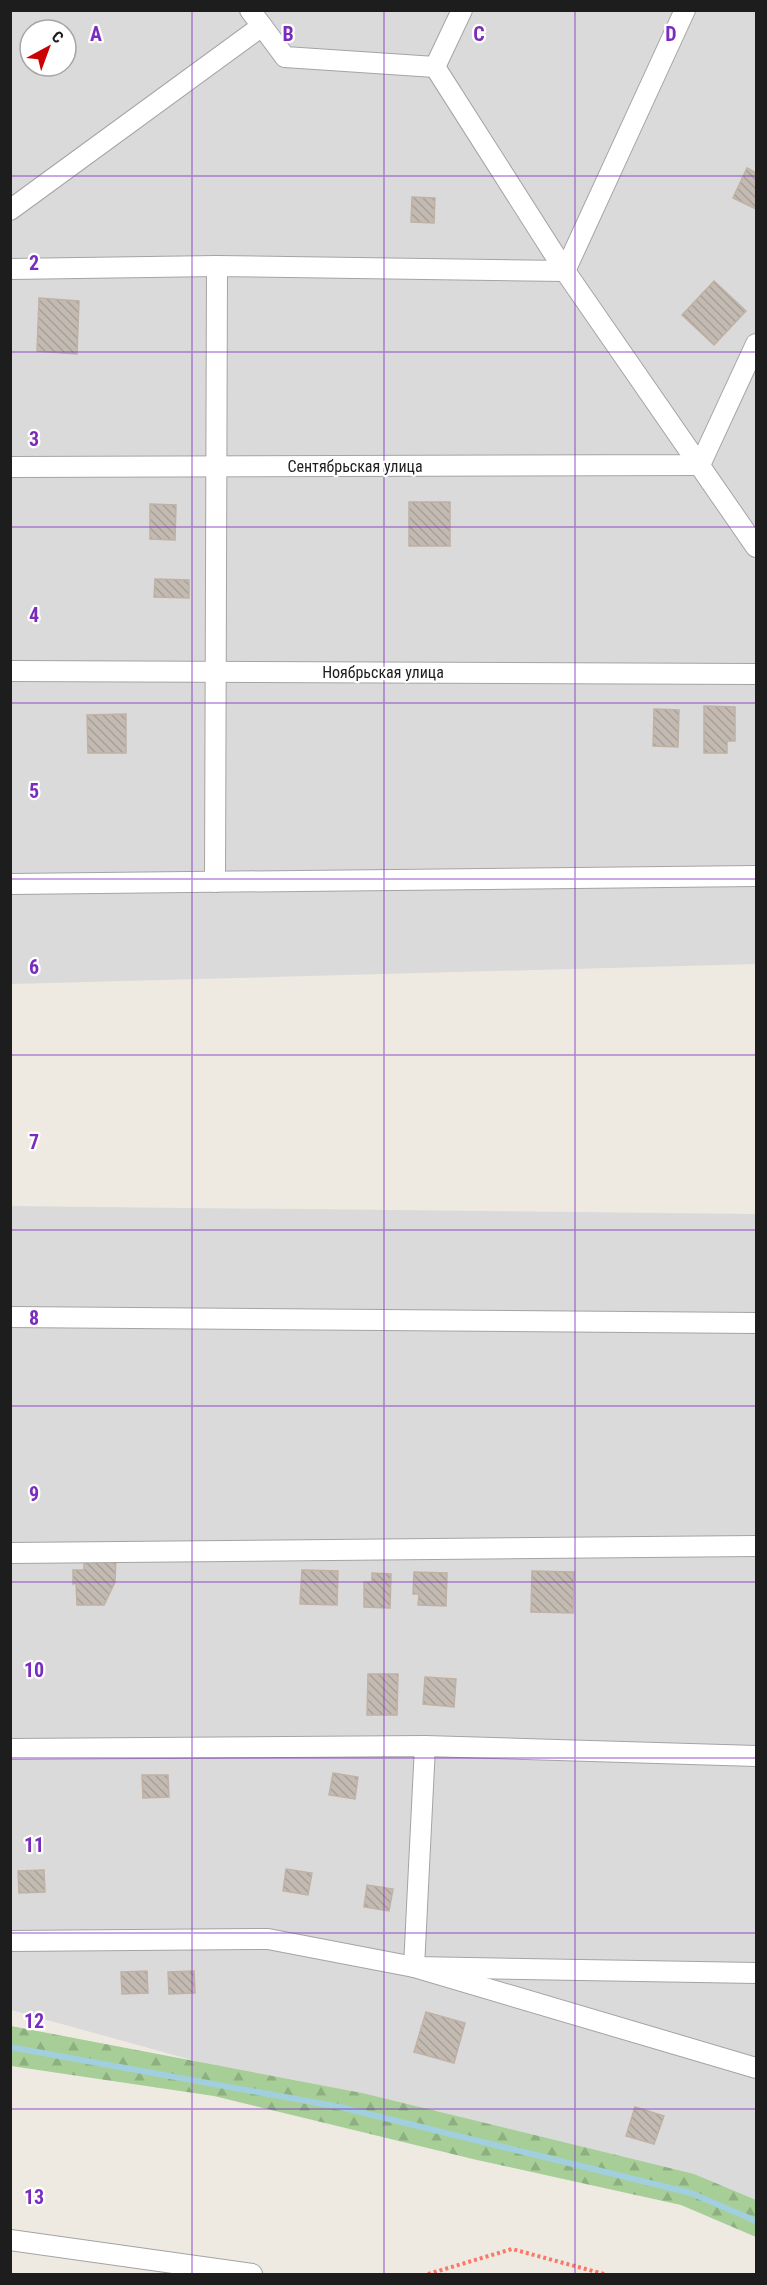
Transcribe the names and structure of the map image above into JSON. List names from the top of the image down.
{
  "streets": {
    "street": ["Сентябрьская улица", "Ноябрьская улица"]
  },
  "north": "top right",
  "grid": {
    "columns": [
      "A",
      "B",
      "C",
      "D"
    ],
    "rows": [
      "2",
      "3",
      "4",
      "5",
      "6",
      "7",
      "8",
      "9",
      "10",
      "11",
      "12",
      "13"
    ]
  }
}
